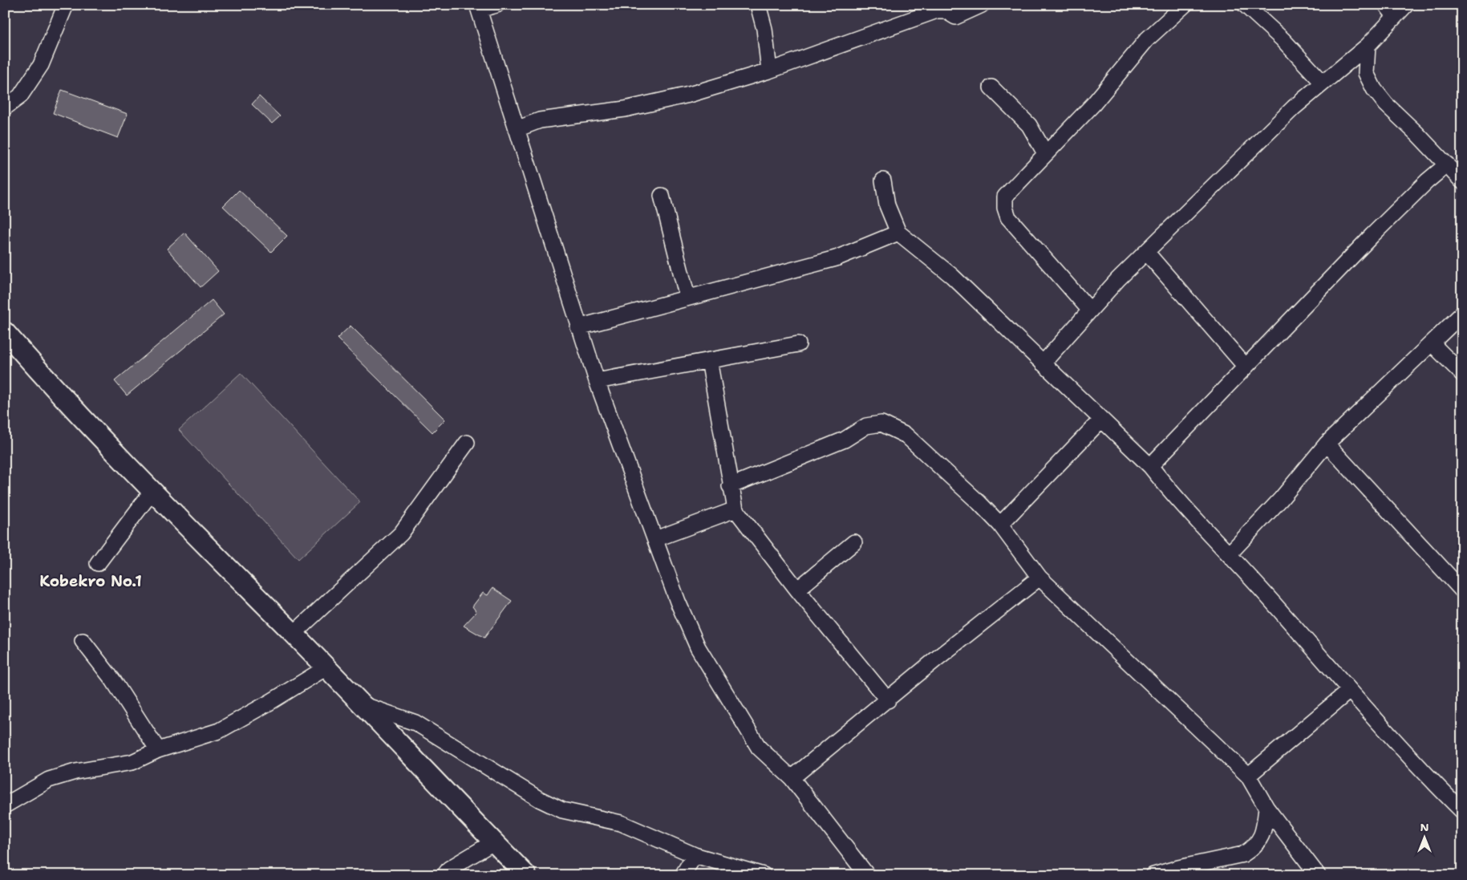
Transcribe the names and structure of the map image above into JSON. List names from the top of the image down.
{
  "districts": ["Kobekro No.1"],
  "north": "top"
}
